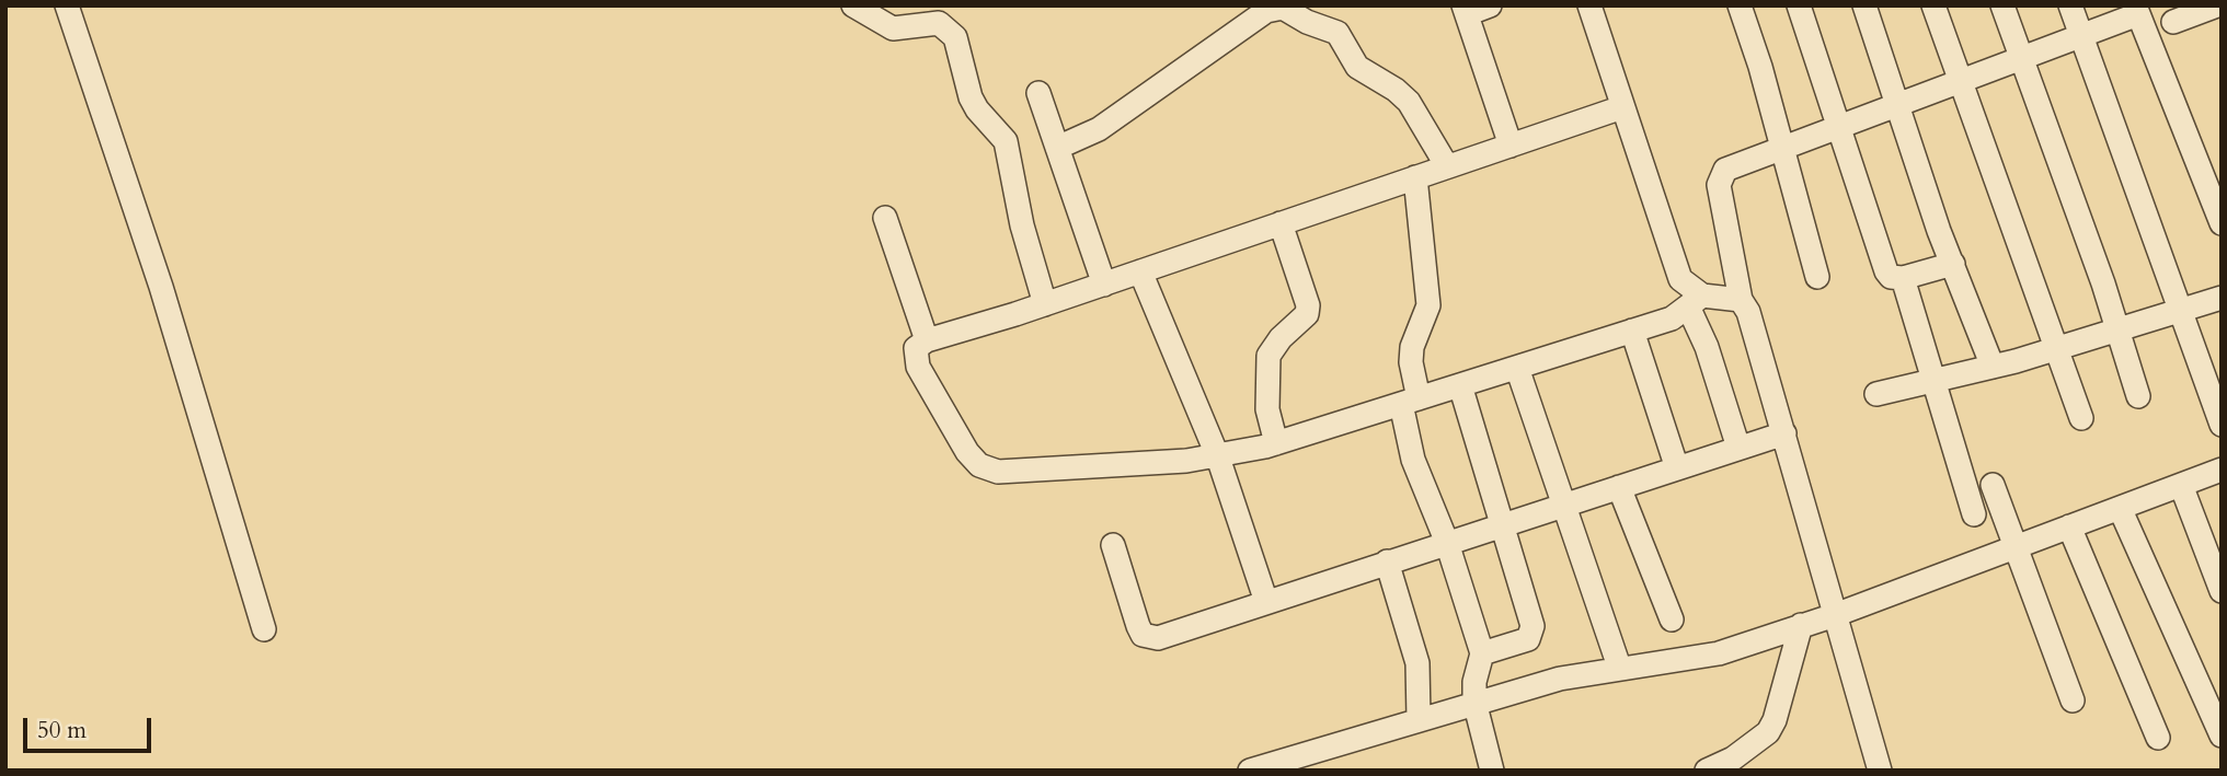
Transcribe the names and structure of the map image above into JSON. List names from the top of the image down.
{
  "scale_bar": "50 m"
}
